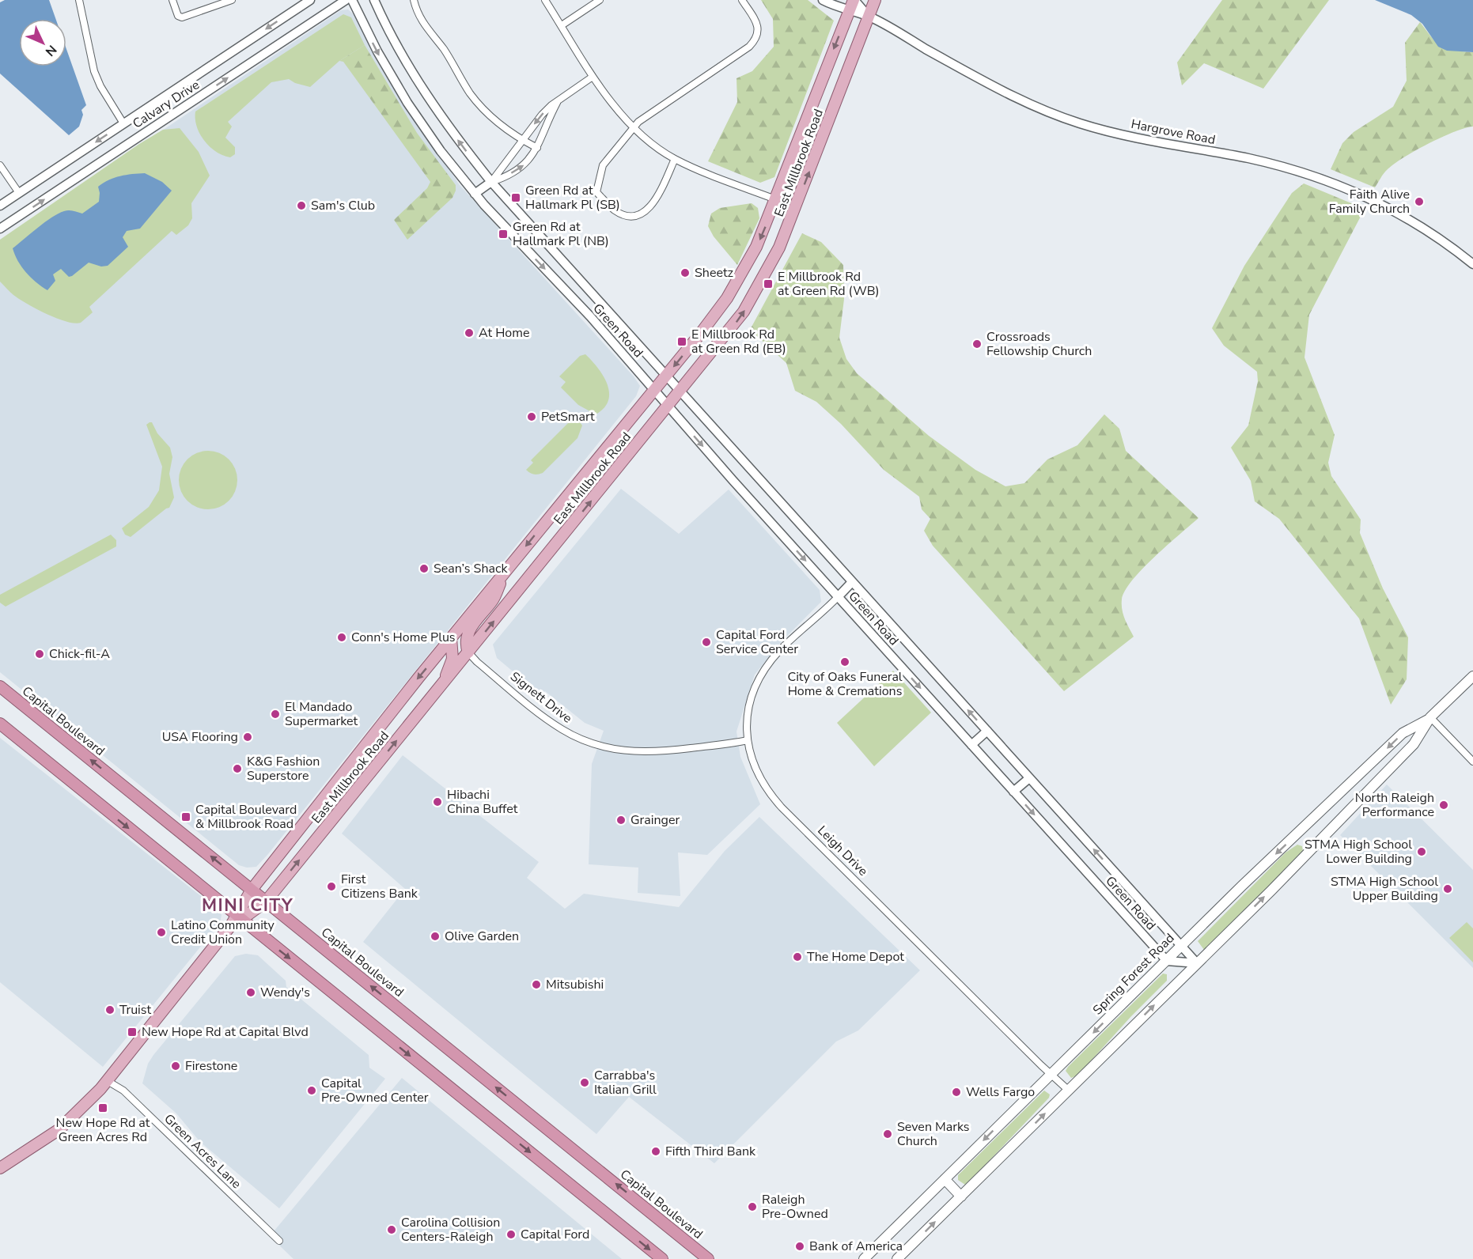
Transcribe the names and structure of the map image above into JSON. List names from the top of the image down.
{
  "streets": {
    "highway": ["Capital Boulevard"],
    "main road": ["East Millbrook Road", "Spring Forest Road"],
    "street": [
      "Calvary Drive",
      "Hargrove Road",
      "Green Road",
      "Signett Drive",
      "Leigh Drive",
      "Green Acres Lane"
    ]
  },
  "crossings": [
    ["Hargrove Road", "East Millbrook Road"],
    ["East Millbrook Road", "Green Road"],
    ["East Millbrook Road", "Signett Drive"],
    ["East Millbrook Road", "Capital Boulevard"],
    ["East Millbrook Road", "Green Acres Lane"],
    ["Green Road", "Leigh Drive"],
    ["Green Road", "Spring Forest Road"],
    ["Signett Drive", "Leigh Drive"],
    ["Leigh Drive", "Spring Forest Road"]
  ],
  "districts": ["MINI CITY"],
  "places": {
    "transit": [
      "Green Rd at Hallmark Pl (SB)",
      "Green Rd at Hallmark Pl (NB)",
      "E Millbrook Rd at Green Rd (WB)",
      "E Millbrook Rd at Green Rd (EB)",
      "Capital Boulevard & Millbrook Road",
      "New Hope Rd at Capital Blvd",
      "New Hope Rd at Green Acres Rd"
    ],
    "other": [
      "Faith Alive Family Church",
      "Sam's Club",
      "Sheetz",
      "At Home",
      "Crossroads Fellowship Church",
      "PetSmart",
      "Sean’s Shack",
      "Conn's Home Plus",
      "Capital Ford Service Center",
      "Chick-fil-A",
      "City of Oaks Funeral Home & Cremations",
      "El Mandado Supermarket",
      "USA Flooring",
      "K&G Fashion Superstore",
      "Hibachi China Buffet",
      "North Raleigh Performance",
      "Grainger",
      "STMA High School Lower Building",
      "First Citizens Bank",
      "STMA High School Upper Building",
      "Latino Community Credit Union",
      "Olive Garden",
      "The Home Depot",
      "Mitsubishi",
      "Wendy's",
      "Truist",
      "Firestone",
      "Carrabba's Italian Grill",
      "Capital Pre-Owned Center",
      "Wells Fargo",
      "Seven Marks Church",
      "Fifth Third Bank",
      "Raleigh Pre-Owned",
      "Carolina Collision Centers-Raleigh",
      "Capital Ford",
      "Bank of America"
    ]
  },
  "north": "bottom right"
}
